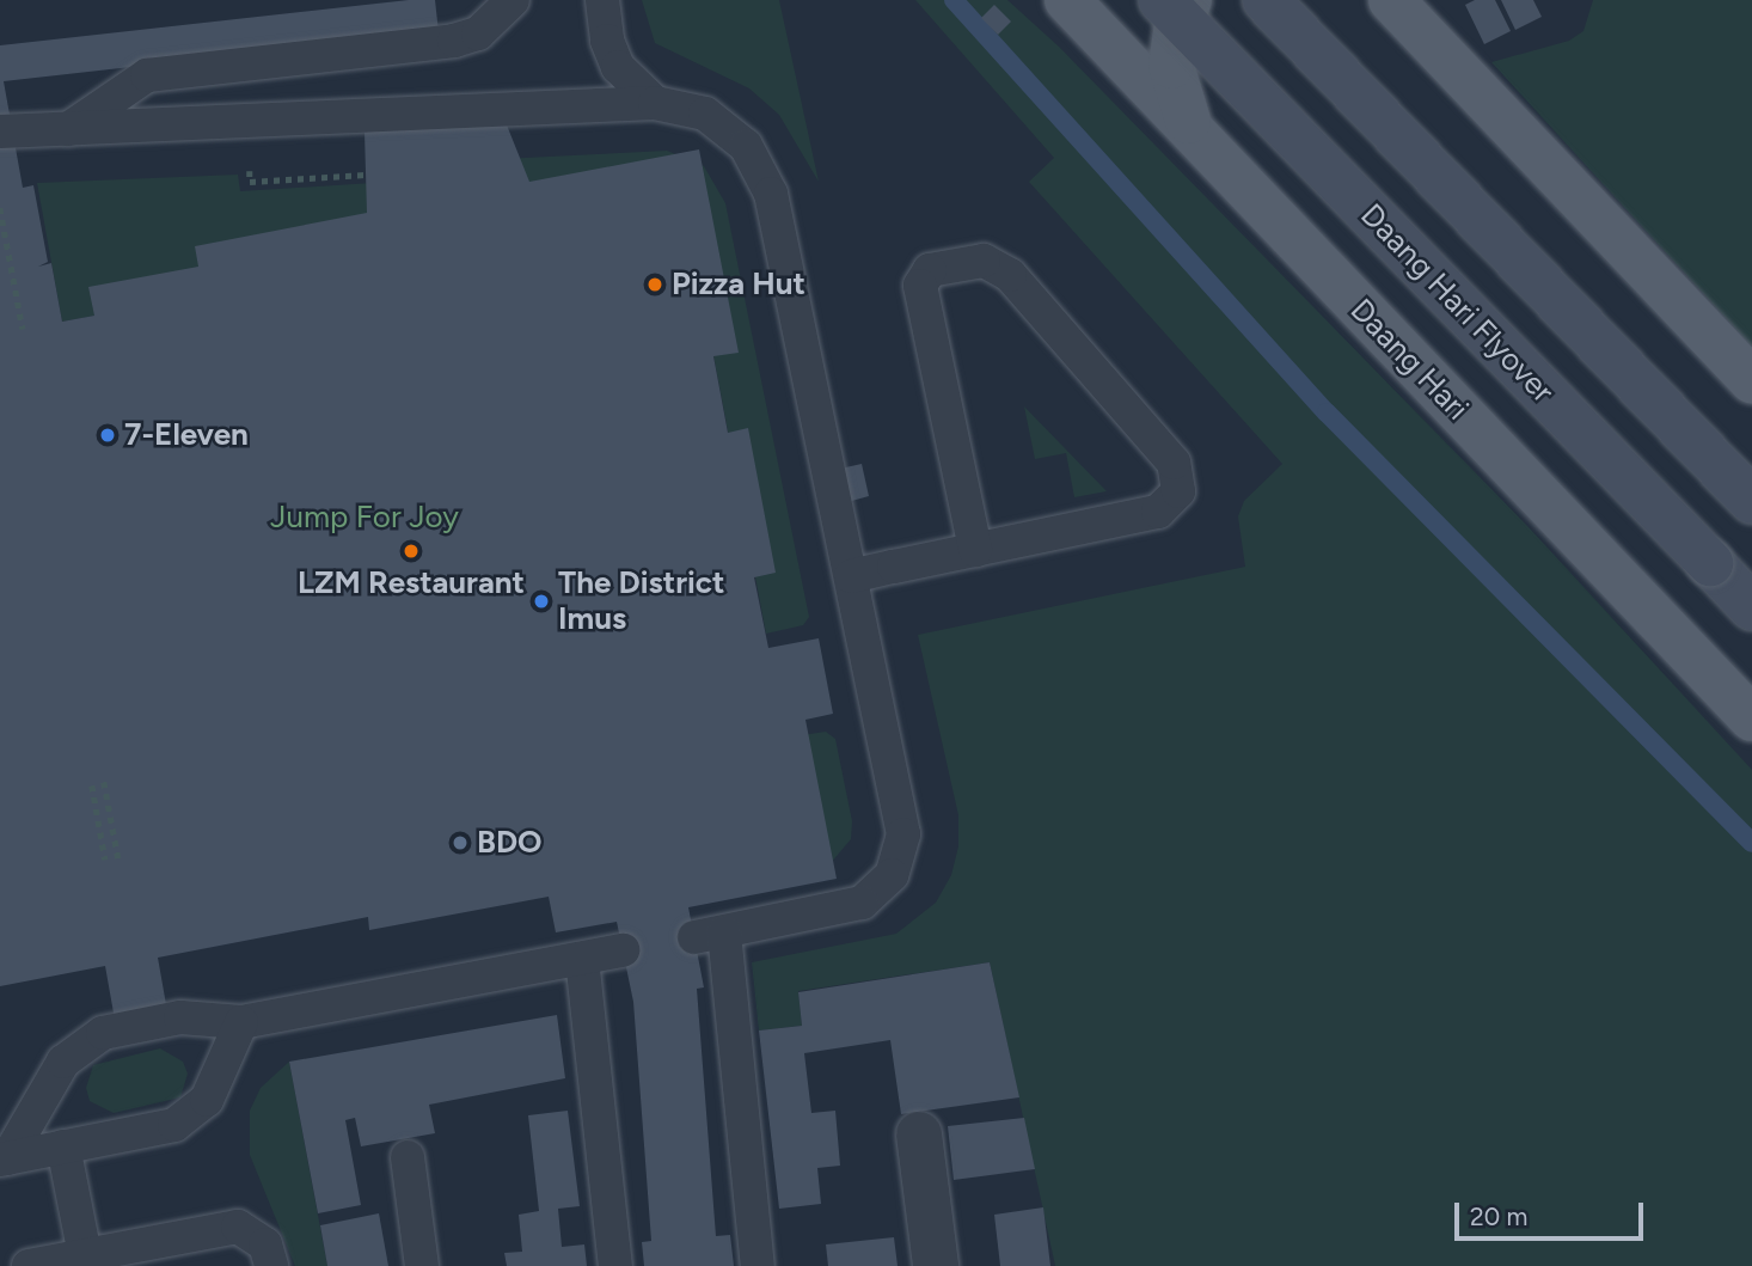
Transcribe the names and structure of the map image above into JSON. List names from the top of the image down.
{
  "streets": {
    "main road": ["Daang Hari Flyover", "Daang Hari"]
  },
  "parks": ["Jump For Joy"],
  "places": [
    "Pizza Hut",
    "7-Eleven",
    "LZM Restaurant",
    "The District Imus",
    "BDO"
  ],
  "scale_bar": "20 m"
}
